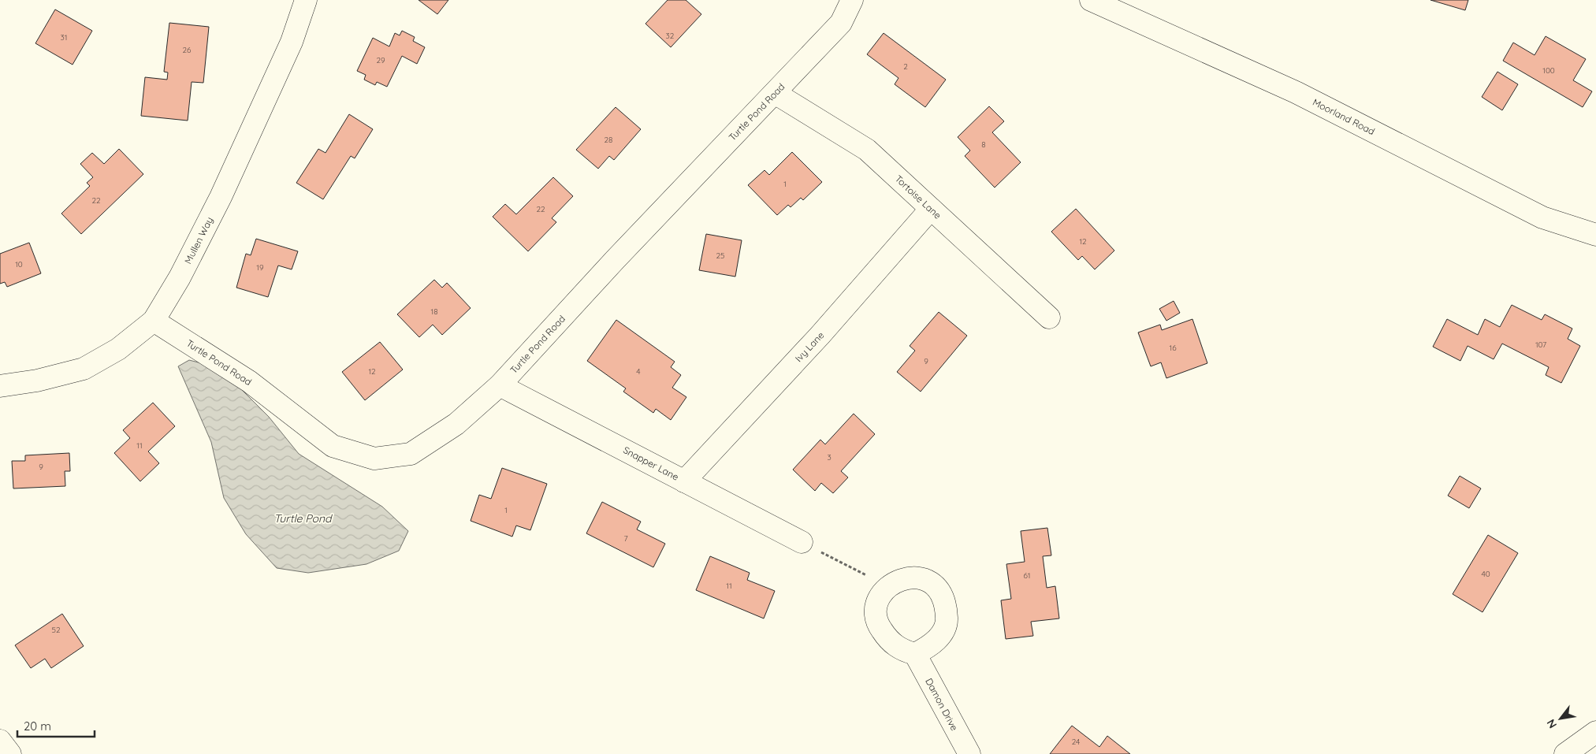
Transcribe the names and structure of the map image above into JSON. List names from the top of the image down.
{
  "streets": {
    "main road": [
      "Turtle Pond Road",
      "Moorland Road",
      "Tortoise Lane",
      "Mullen Way",
      "Ivy Lane",
      "Snapper Lane",
      "Damon Drive"
    ]
  },
  "crossings": [
    ["Turtle Pond Road", "Tortoise Lane"],
    ["Turtle Pond Road", "Mullen Way"],
    ["Turtle Pond Road", "Snapper Lane"],
    ["Tortoise Lane", "Ivy Lane"],
    ["Ivy Lane", "Snapper Lane"]
  ],
  "water": ["Turtle Pond"],
  "house_numbers": [
    "32",
    "31",
    "26",
    "29",
    "2",
    "100",
    "28",
    "8",
    "1",
    "22",
    "22",
    "12",
    "25",
    "10",
    "19",
    "18",
    "107",
    "16",
    "9",
    "12",
    "4",
    "11",
    "3",
    "9",
    "1",
    "7",
    "40",
    "61",
    "11",
    "52",
    "24"
  ],
  "scale_bar": "20 m",
  "north": "bottom left"
}
